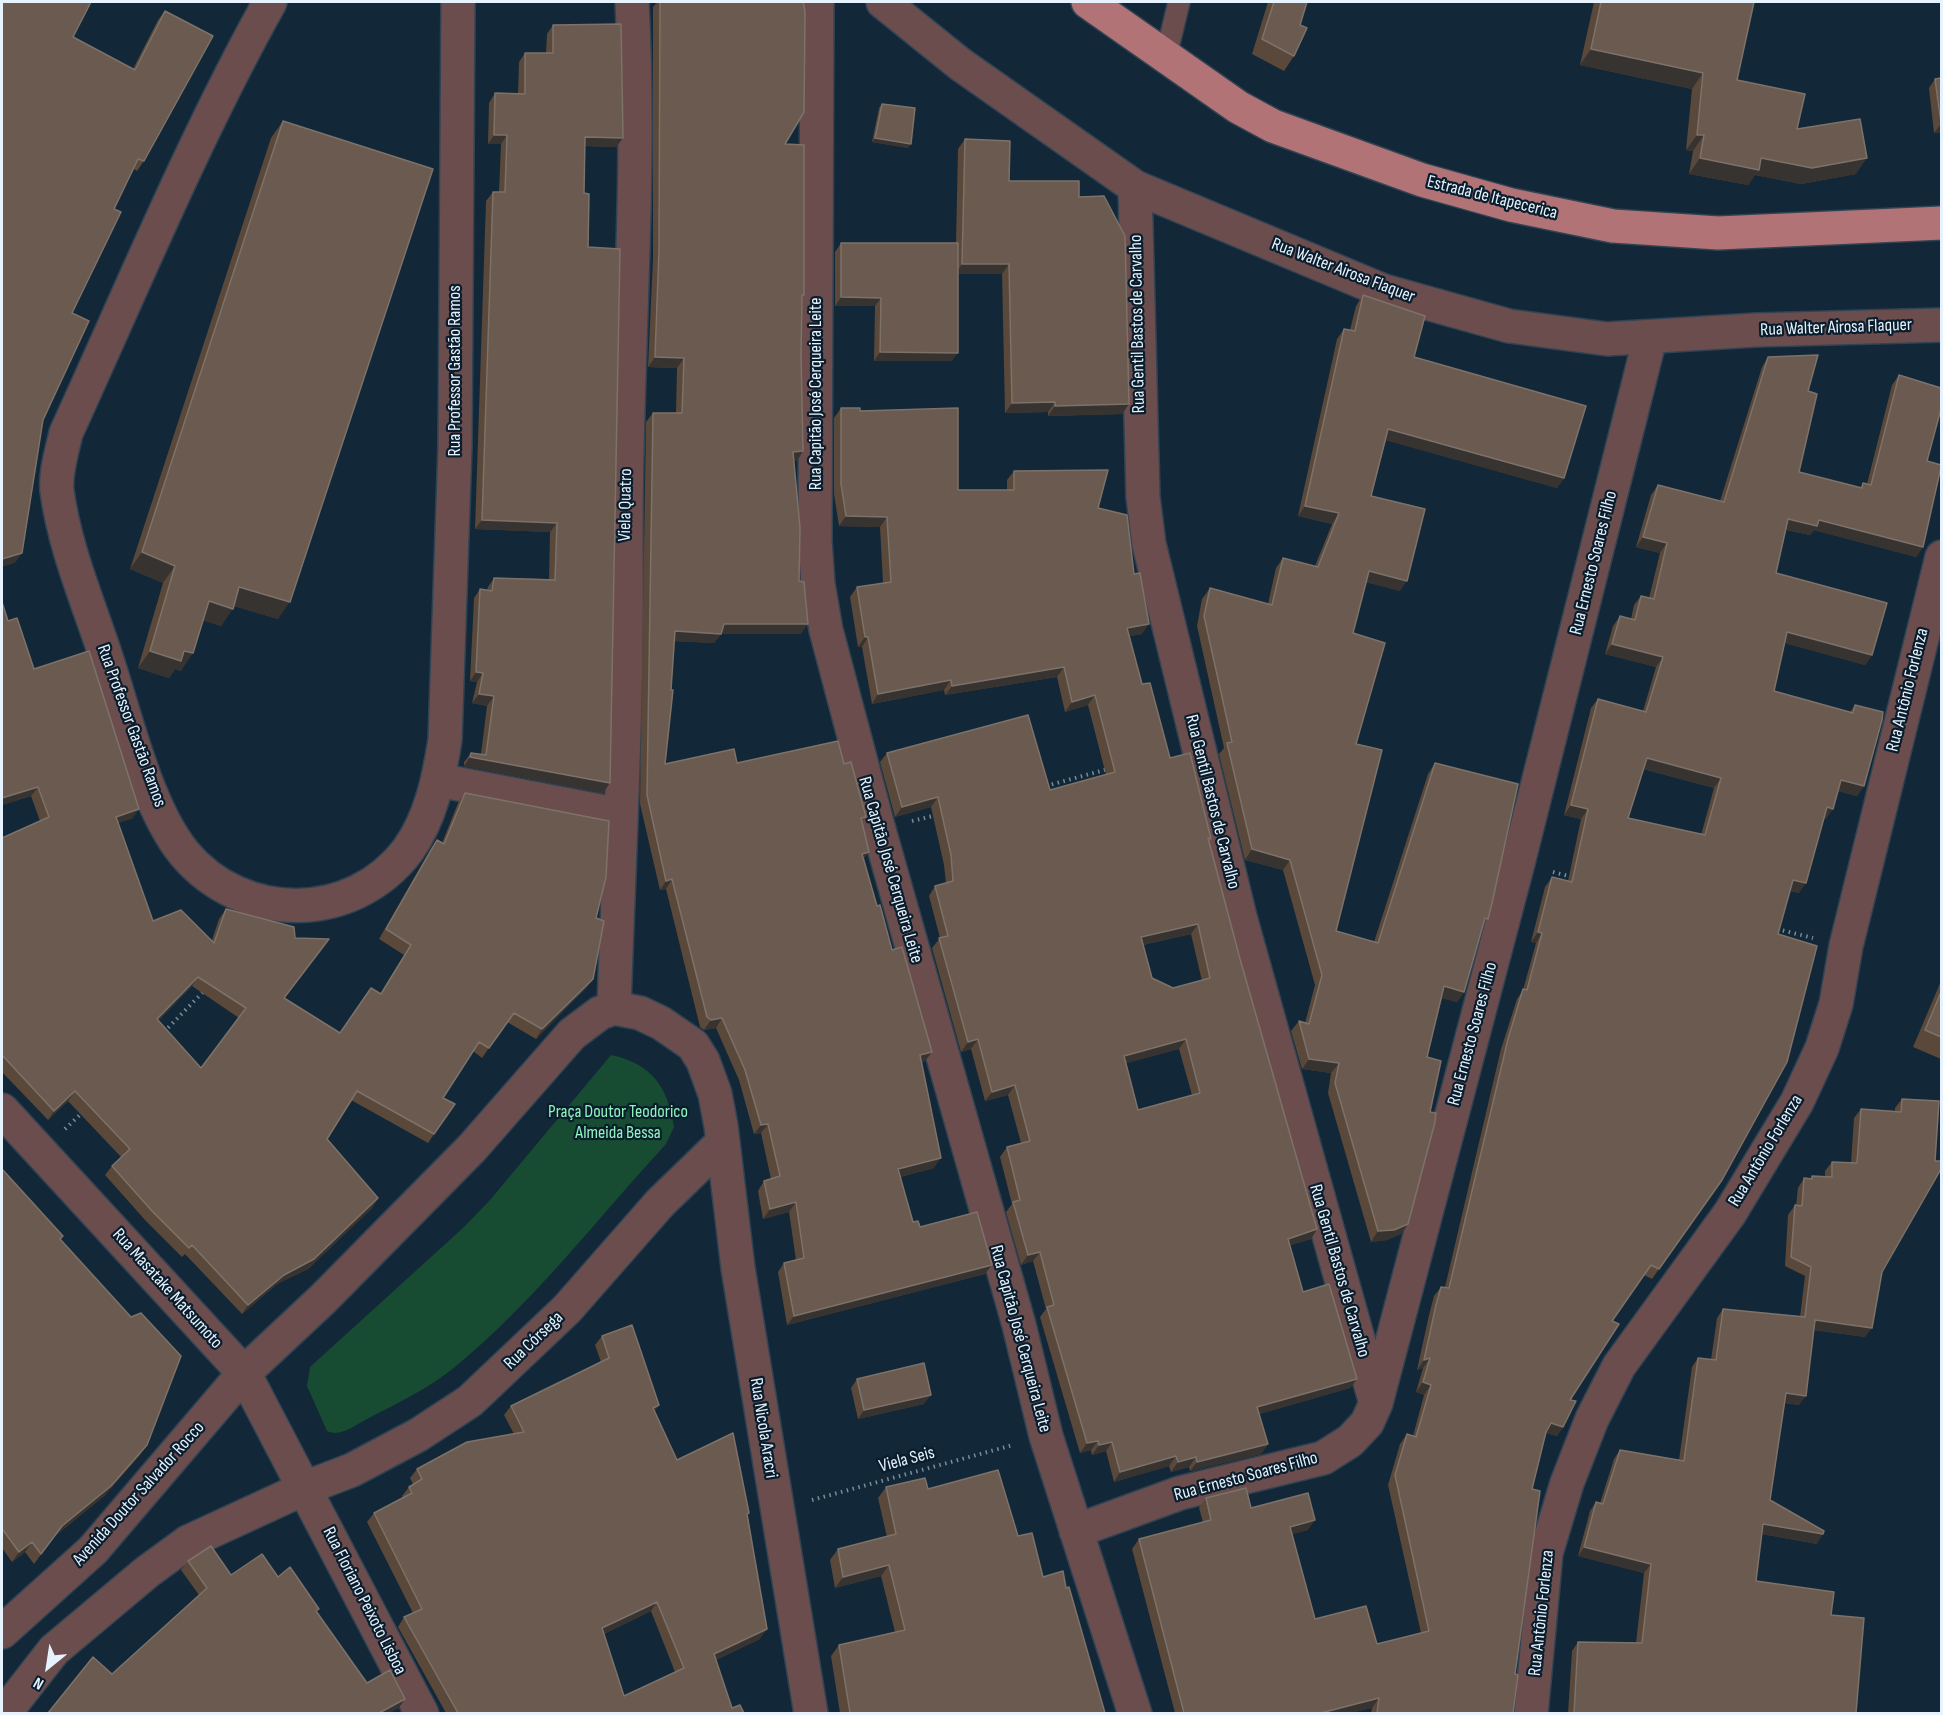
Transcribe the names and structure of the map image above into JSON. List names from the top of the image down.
{
  "streets": {
    "main road": ["Estrada de Itapecerica"],
    "street": [
      "Rua Walter Airosa Flaquer",
      "Rua Gentil Bastos de Carvalho",
      "Rua Professor Gastão Ramos",
      "Rua Capitão José Cerqueira Leite",
      "Viela Quatro",
      "Rua Ernesto Soares Filho",
      "Rua Antônio Forlenza",
      "Rua Masatake Matsumoto",
      "Rua Córsega",
      "Rua Nicola Aracri",
      "Avenida Doutor Salvador Rocco",
      "Rua Floriano Peixoto Lisboa"
    ],
    "path": ["Viela Seis"]
  },
  "crossings": [
    ["Rua Walter Airosa Flaquer", "Rua Gentil Bastos de Carvalho"],
    ["Rua Walter Airosa Flaquer", "Rua Ernesto Soares Filho"],
    ["Rua Gentil Bastos de Carvalho", "Rua Ernesto Soares Filho"],
    ["Rua Capitão José Cerqueira Leite", "Rua Ernesto Soares Filho"],
    ["Rua Capitão José Cerqueira Leite", "Viela Seis"],
    ["Rua Masatake Matsumoto", "Rua Córsega"],
    ["Rua Masatake Matsumoto", "Avenida Doutor Salvador Rocco"],
    ["Rua Masatake Matsumoto", "Rua Floriano Peixoto Lisboa"],
    ["Rua Córsega", "Rua Nicola Aracri"],
    ["Rua Córsega", "Rua Floriano Peixoto Lisboa"],
    ["Rua Nicola Aracri", "Viela Seis"]
  ],
  "parks": ["Praça Doutor Teodorico Almeida Bessa"],
  "north": "bottom left"
}
